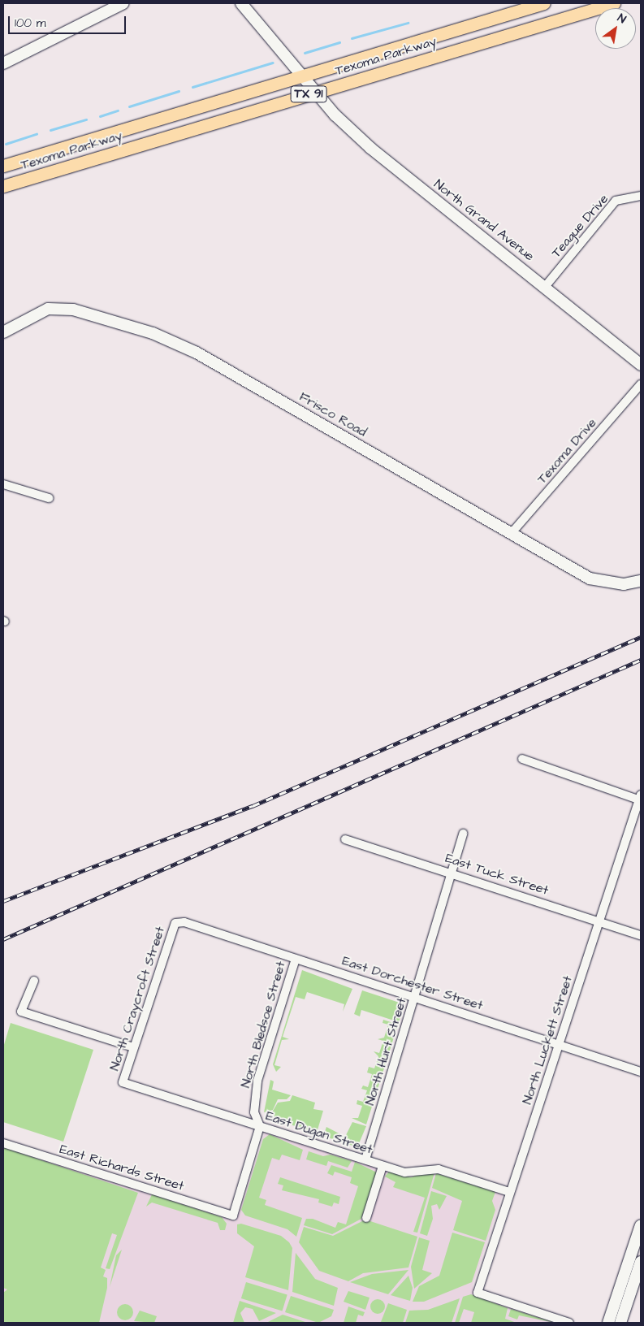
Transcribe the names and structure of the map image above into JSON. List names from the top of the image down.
{
  "streets": {
    "main road": ["Texoma Parkway", "TX 91"],
    "street": [
      "North Grand Avenue",
      "Teague Drive",
      "Frisco Road",
      "Texoma Drive",
      "East Tuck Street",
      "East Dorchester Street",
      "North Craycroft Street",
      "North Bledsoe Street",
      "North Luckett Street",
      "North Hurt Street",
      "East Dugan Street",
      "East Richards Street"
    ]
  },
  "crossings": [
    ["Texoma Parkway", "North Grand Avenue"],
    ["North Grand Avenue", "Teague Drive"],
    ["Frisco Road", "Texoma Drive"],
    ["East Tuck Street", "North Luckett Street"],
    ["East Tuck Street", "North Hurt Street"],
    ["East Dorchester Street", "North Craycroft Street"],
    ["East Dorchester Street", "North Bledsoe Street"],
    ["East Dorchester Street", "North Luckett Street"],
    ["East Dorchester Street", "North Hurt Street"],
    ["North Craycroft Street", "East Dugan Street"],
    ["North Bledsoe Street", "East Dugan Street"],
    ["North Bledsoe Street", "East Richards Street"],
    ["North Luckett Street", "East Dugan Street"],
    ["North Hurt Street", "East Dugan Street"]
  ],
  "scale_bar": "100 m",
  "north": "top right"
}
